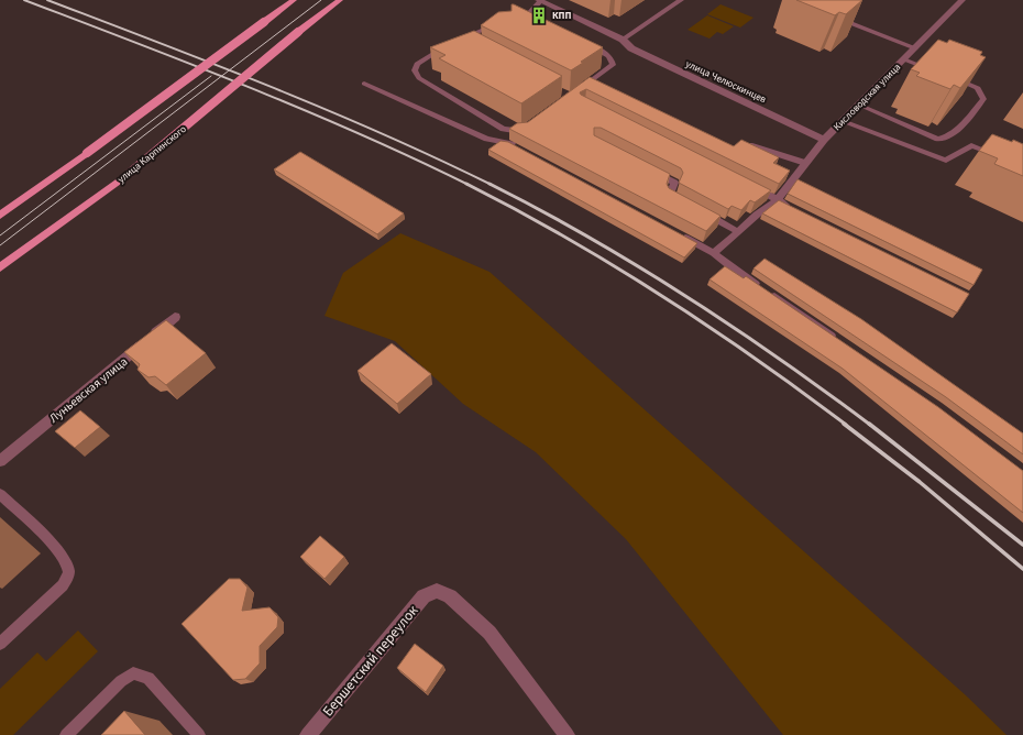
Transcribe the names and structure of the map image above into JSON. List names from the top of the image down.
{
  "streets": {
    "main road": ["улица Карпинского"],
    "street": [
      "улица Челюскинцев",
      "Кисловодская улица",
      "Луньевская улица",
      "Бершетский переулок"
    ]
  },
  "crossings": [
    ["улица Челюскинцев", "Кисловодская улица"]
  ],
  "places": {
    "building": ["КПП"]
  }
}
